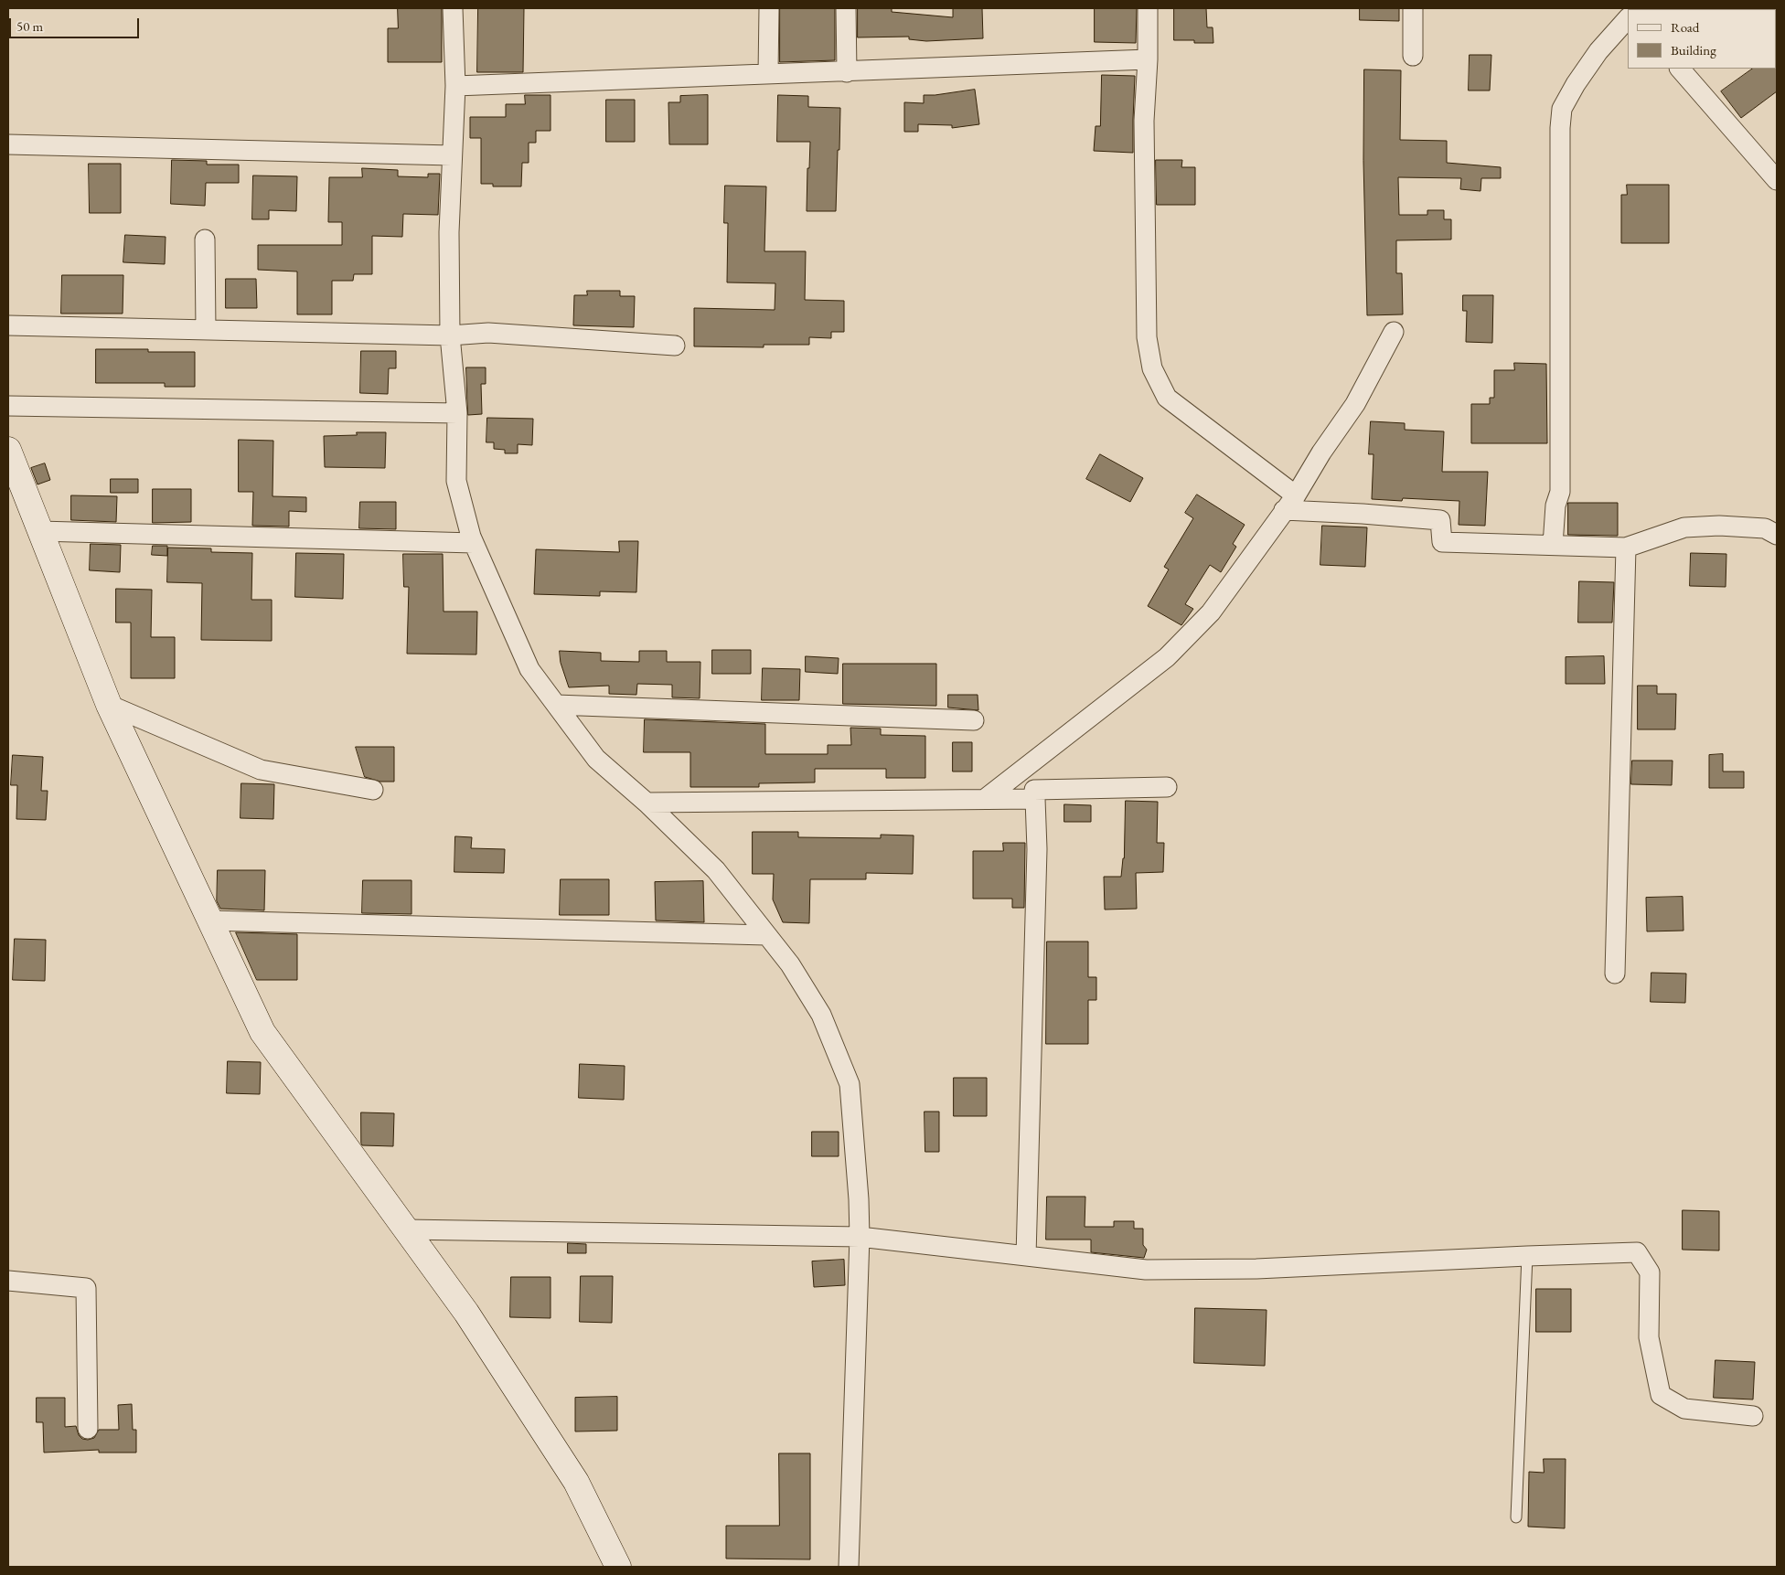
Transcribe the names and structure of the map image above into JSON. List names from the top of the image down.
{
  "legend": ["Road", "Building"],
  "scale_bar": "50 m"
}
